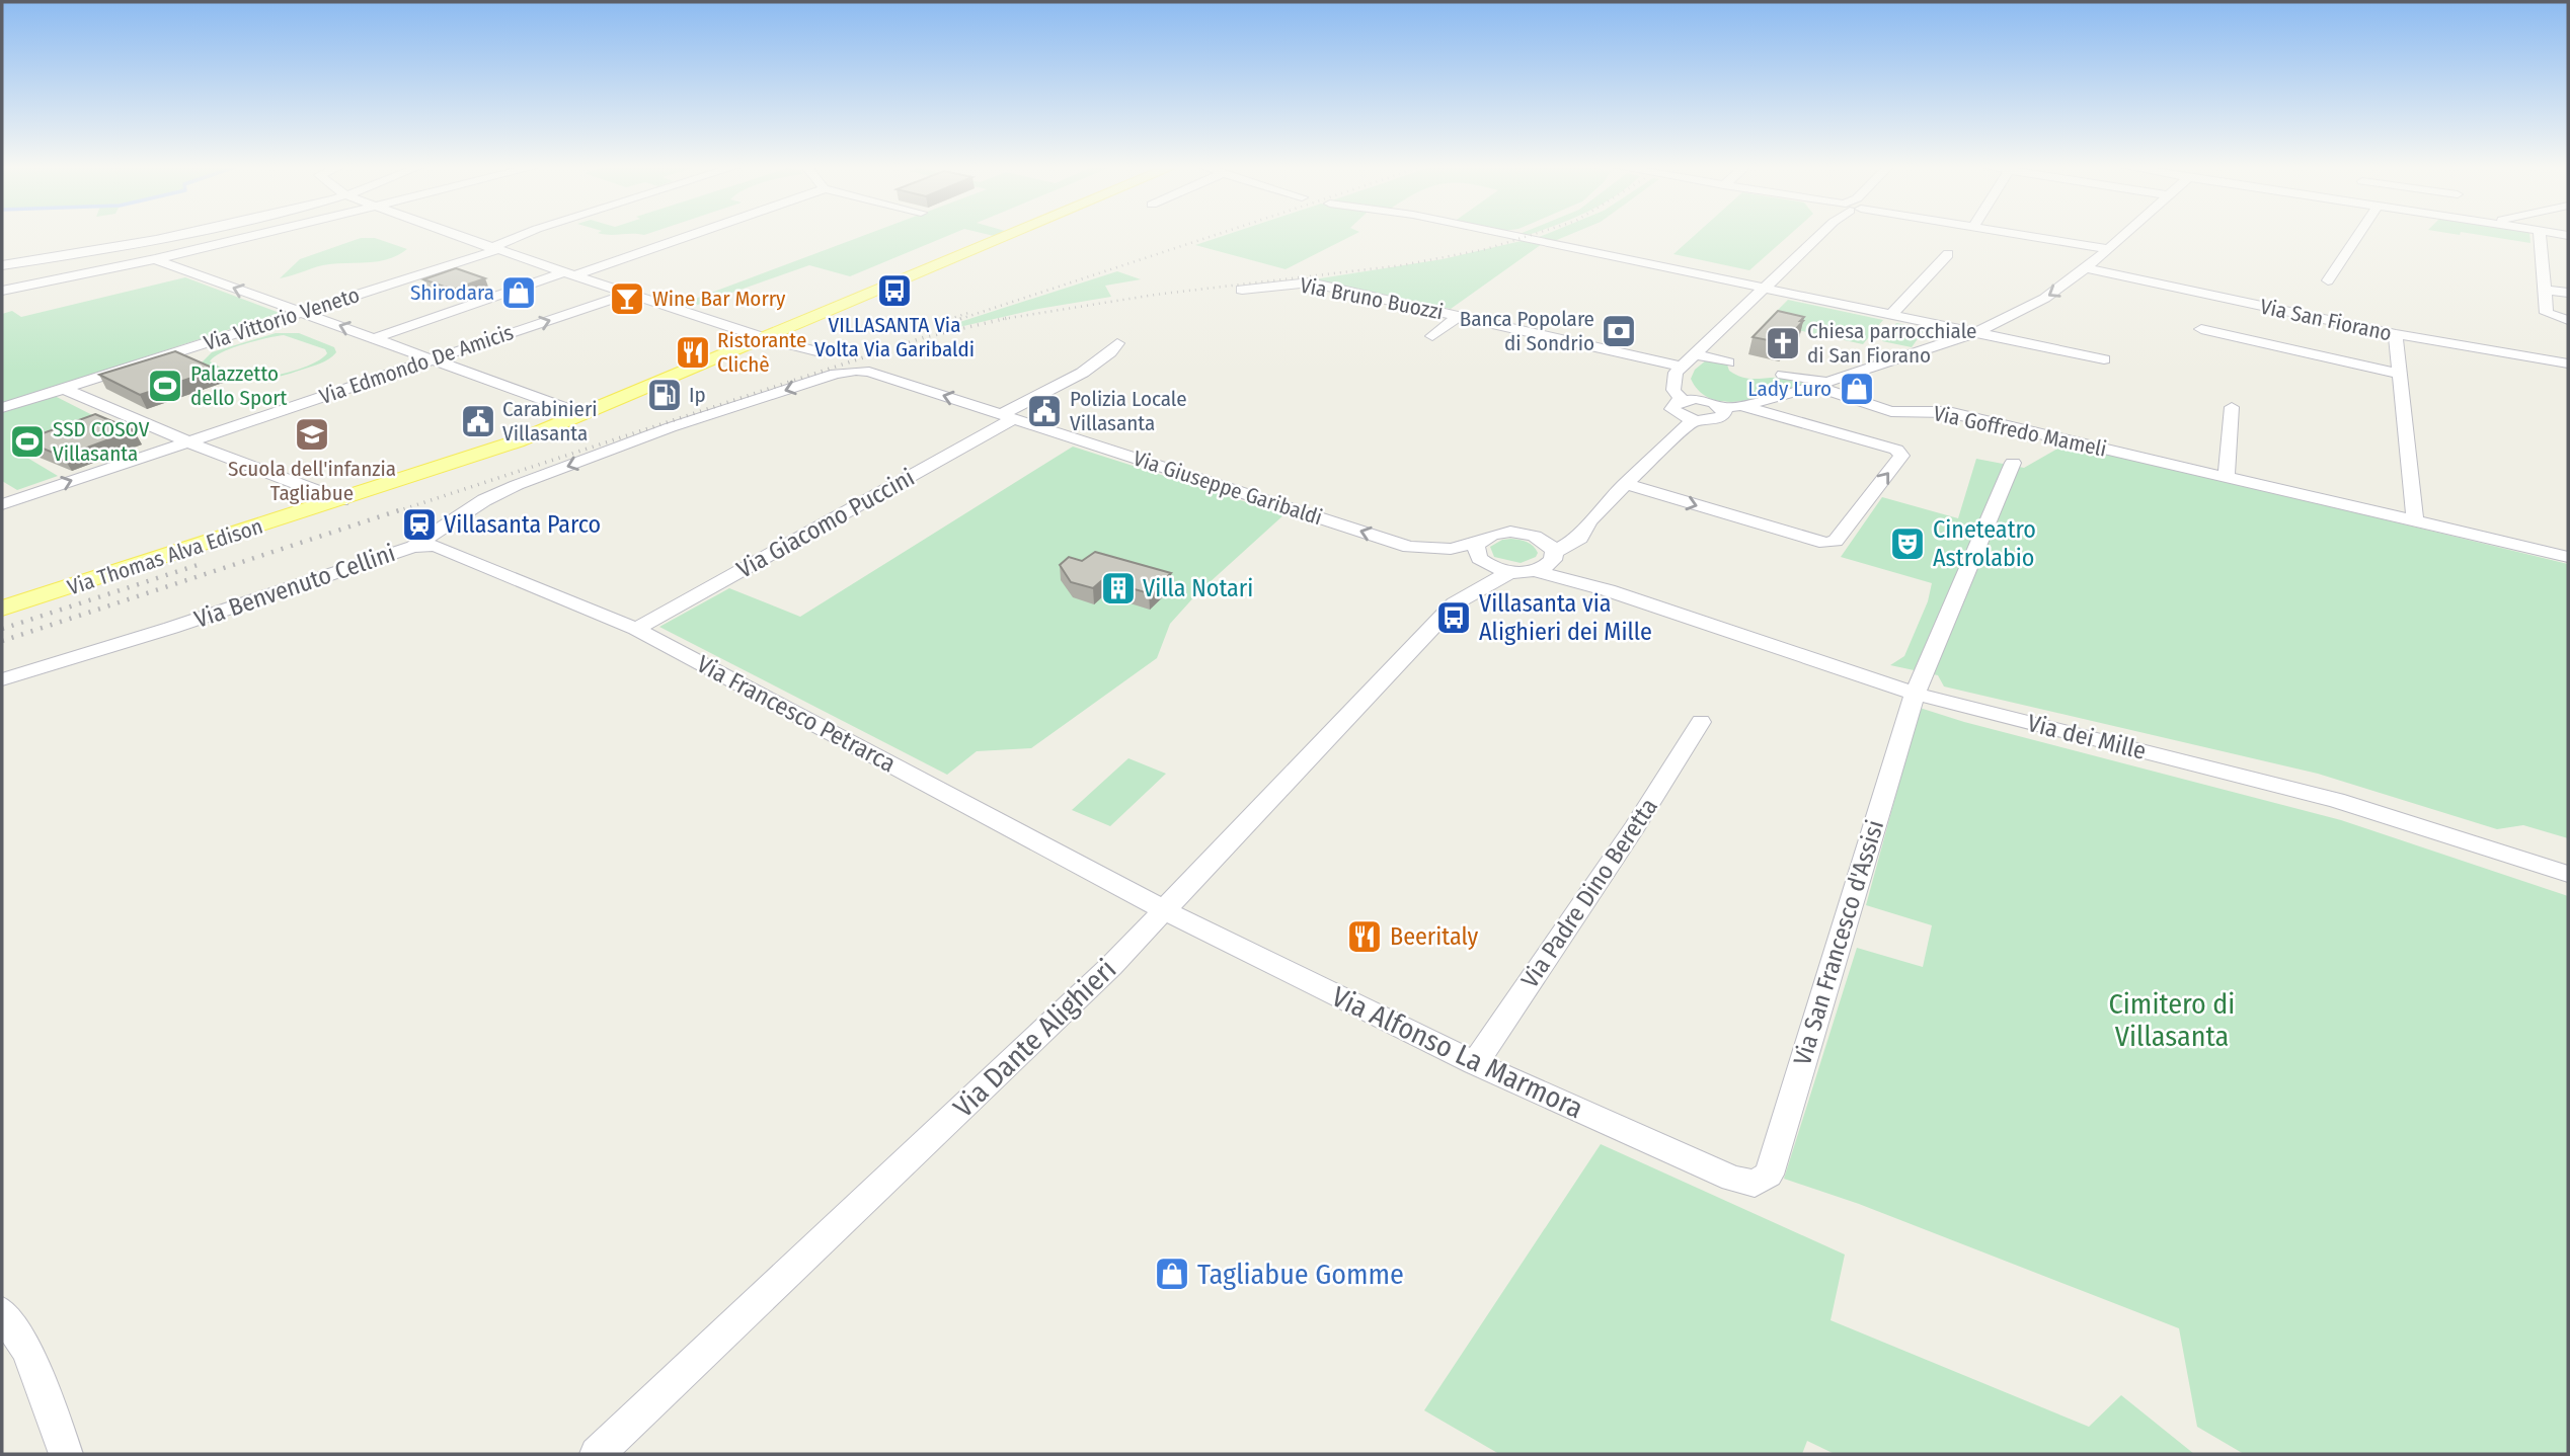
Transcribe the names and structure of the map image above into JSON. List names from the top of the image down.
{
  "streets": {
    "main road": ["Via Thomas Alva Edison"],
    "street": [
      "Via Bruno Buozzi",
      "Via Vittorio Veneto",
      "Via San Fiorano",
      "Via Edmondo De Amicis",
      "Via Goffredo Mameli",
      "Via Giuseppe Garibaldi",
      "Via Giacomo Puccini",
      "Via Benvenuto Cellini",
      "Via Francesco Petrarca",
      "Via dei Mille",
      "Via Padre Dino Beretta",
      "Via San Francesco d'Assisi",
      "Via Dante Alighieri",
      "Via Alfonso La Marmora"
    ]
  },
  "crossings": [
    ["Via Giuseppe Garibaldi", "Via Giacomo Puccini"],
    ["Via Giuseppe Garibaldi", "Via Benvenuto Cellini"],
    ["Via Giuseppe Garibaldi", "Via dei Mille"],
    ["Via Giuseppe Garibaldi", "Via Dante Alighieri"],
    ["Via Giacomo Puccini", "Via Francesco Petrarca"],
    ["Via Benvenuto Cellini", "Via Francesco Petrarca"],
    ["Via Francesco Petrarca", "Via Dante Alighieri"],
    ["Via Francesco Petrarca", "Via Alfonso La Marmora"],
    ["Via dei Mille", "Via San Francesco d'Assisi"],
    ["Via dei Mille", "Via Dante Alighieri"],
    ["Via Padre Dino Beretta", "Via Alfonso La Marmora"],
    ["Via San Francesco d'Assisi", "Via Alfonso La Marmora"],
    ["Via Dante Alighieri", "Via Alfonso La Marmora"]
  ],
  "one_way": ["Via Giuseppe Garibaldi"],
  "parks": ["Cimitero di Villasanta"],
  "places": {
    "bus stop": ["VILLASANTA Via Volta Via Garibaldi", "Villasanta via Alighieri dei Mille"],
    "shop": ["Shirodara", "Lady Luro", "Tagliabue Gomme"],
    "bar": ["Wine Bar Morry"],
    "bank": ["Banca Popolare di Sondrio"],
    "church": ["Chiesa parrocchiale di San Fiorano"],
    "restaurant": ["Ristorante Clichè", "Beeritaly"],
    "sports": ["Palazzetto dello Sport", "SSD COSOV Villasanta"],
    "fuel station": ["Ip"],
    "public building": ["Polizia Locale Villasanta", "Carabinieri Villasanta"],
    "school or university": ["Scuola dell'infanzia Tagliabue"],
    "station": ["Villasanta Parco"],
    "theatre": ["Cineteatro Astrolabio"],
    "building": ["Villa Notari"]
  }
}
